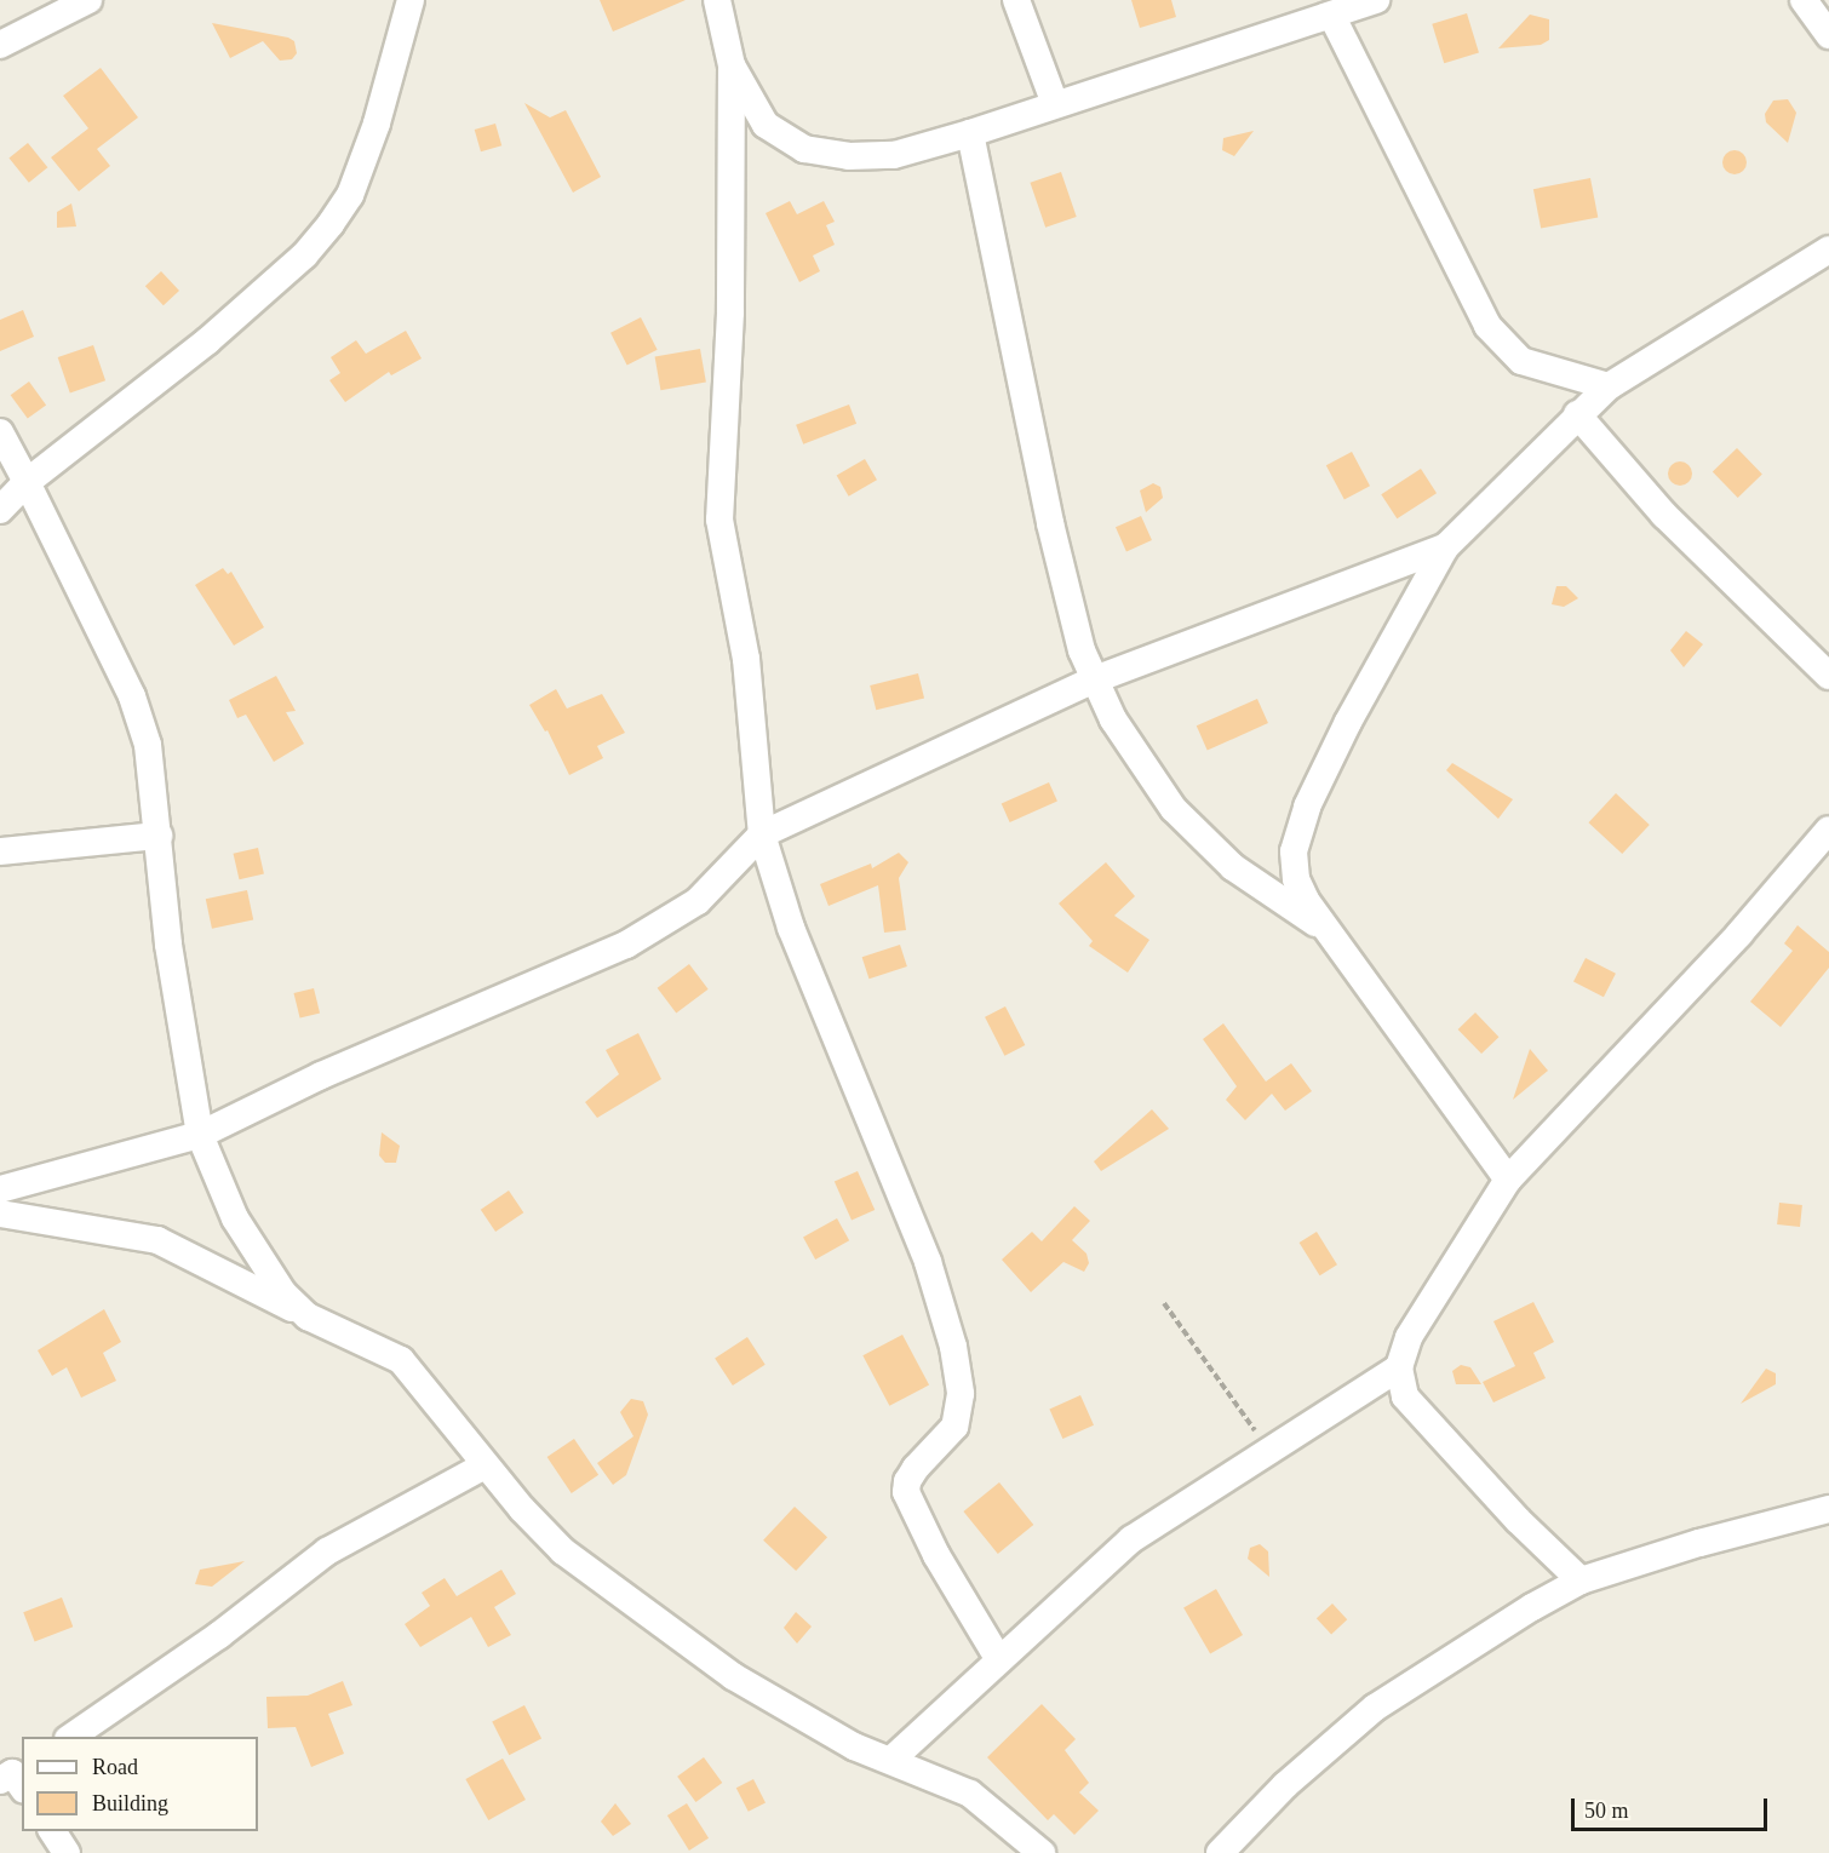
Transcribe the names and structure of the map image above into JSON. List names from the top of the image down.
{
  "legend": ["Road", "Building"],
  "scale_bar": "50 m"
}
